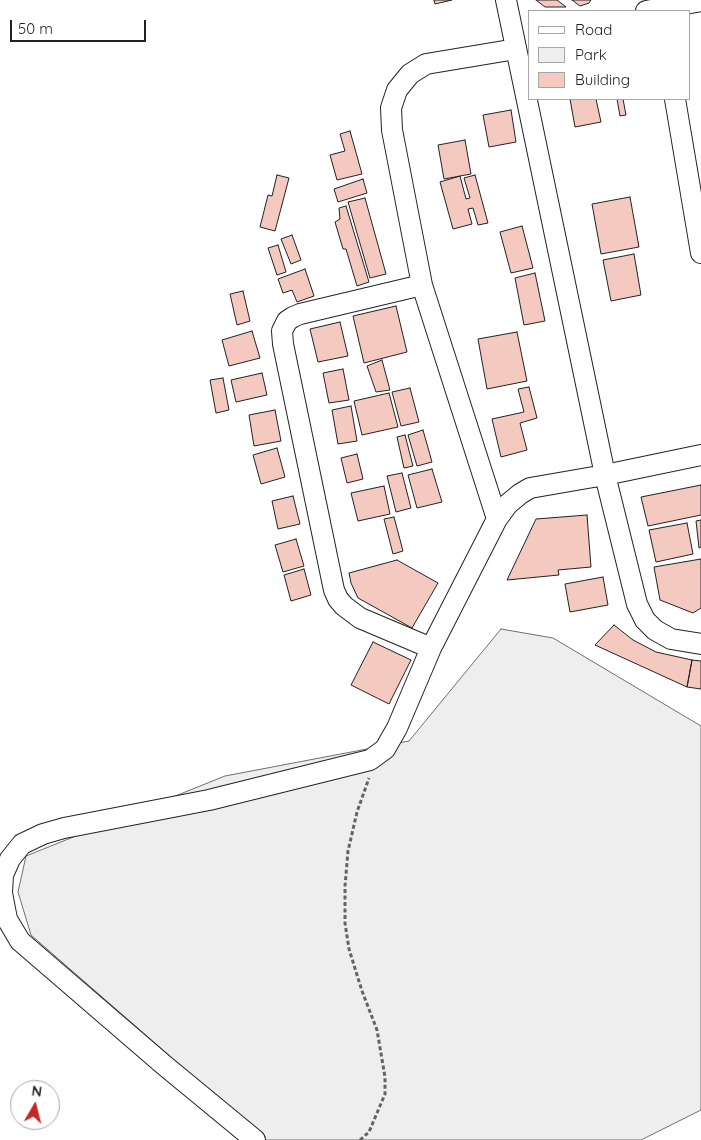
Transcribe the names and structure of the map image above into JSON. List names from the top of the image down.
{
  "legend": ["Road", "Park", "Building"],
  "scale_bar": "50 m",
  "north": "top"
}
